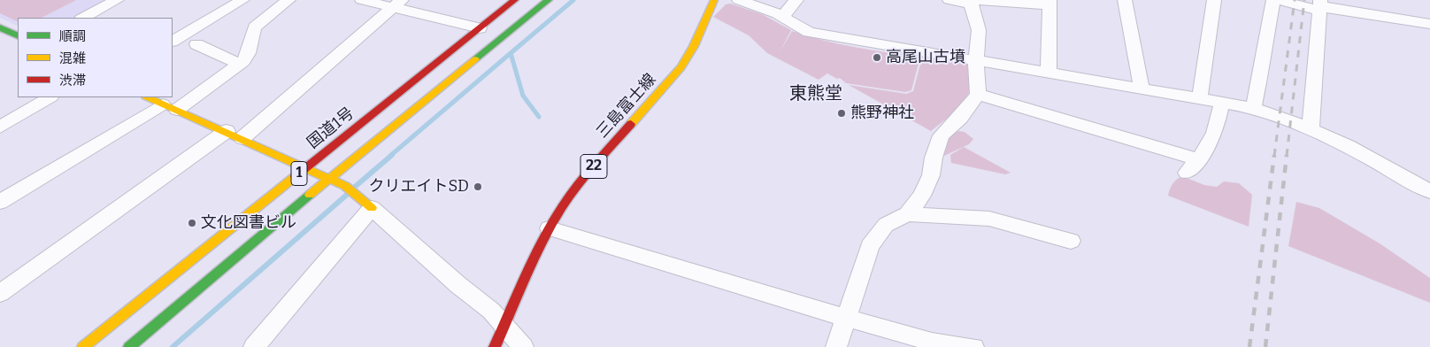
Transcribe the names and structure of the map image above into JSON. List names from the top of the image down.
{
  "streets": {
    "main road": [
      "三島富士線",
      "国道1号",
      "22",
      "1"
    ]
  },
  "districts": ["東熊堂"],
  "places": [
    "高尾山古墳",
    "熊野神社",
    "クリエイトSD",
    "文化図書ビル"
  ],
  "legend": ["順調", "混雑", "渋滞"]
}
